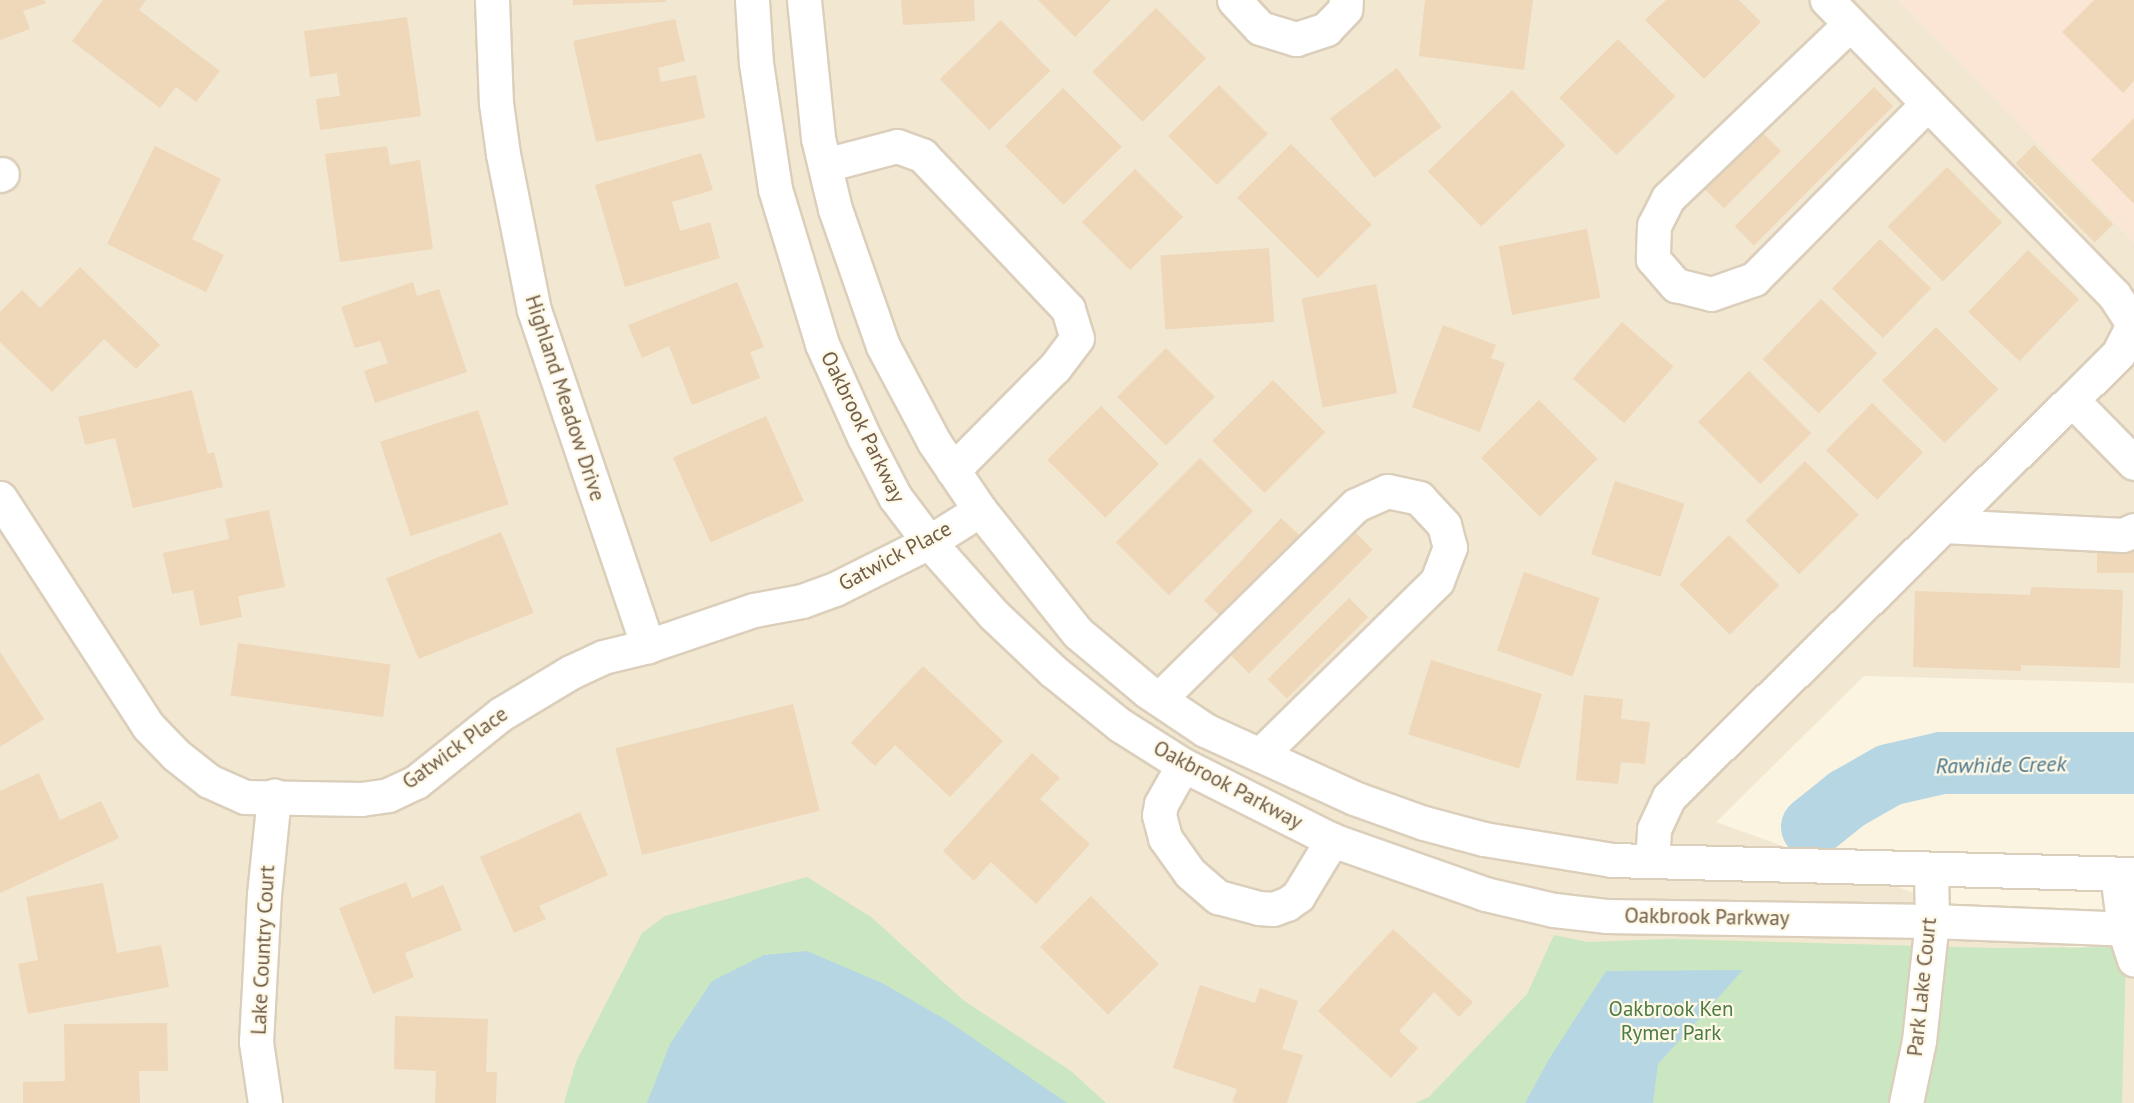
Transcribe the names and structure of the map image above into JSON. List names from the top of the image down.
{
  "streets": {
    "street": [
      "Highland Meadow Drive",
      "Oakbrook Parkway",
      "Gatwick Place",
      "Lake Country Court",
      "Park Lake Court"
    ]
  },
  "crossings": [
    ["Highland Meadow Drive", "Gatwick Place"],
    ["Oakbrook Parkway", "Gatwick Place"],
    ["Oakbrook Parkway", "Park Lake Court"],
    ["Gatwick Place", "Lake Country Court"]
  ],
  "water": ["Rawhide Creek"],
  "parks": ["Oakbrook Ken Rymer Park"]
}
